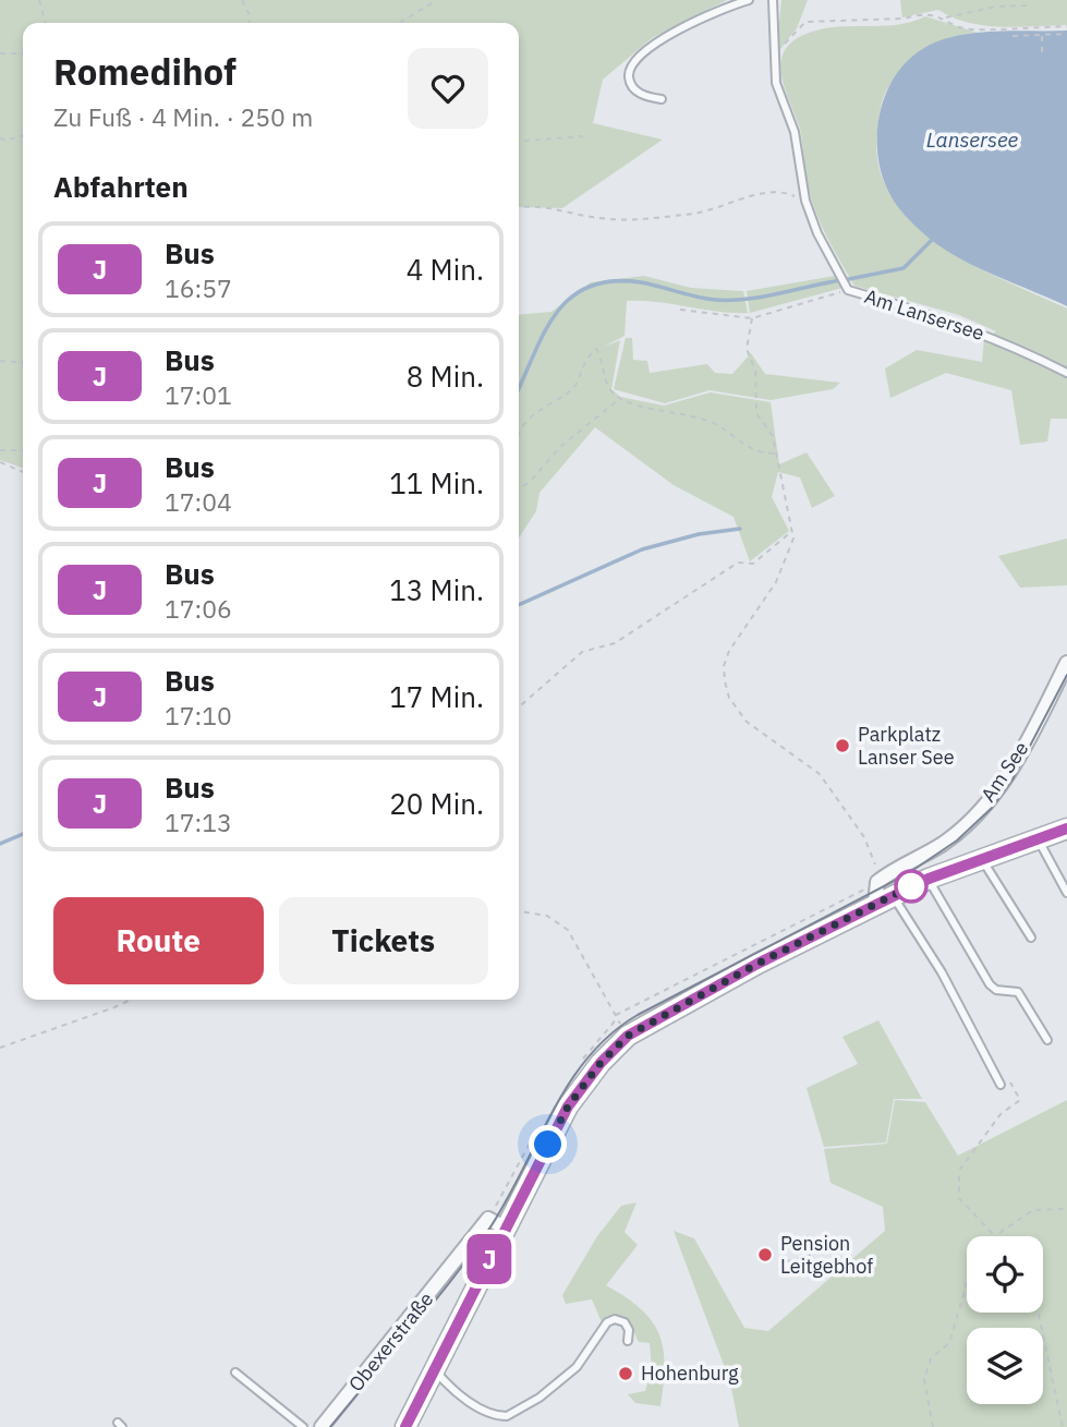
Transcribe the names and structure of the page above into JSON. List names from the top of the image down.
{
  "streets": {
    "street": ["Am See", "Obexerstraße"],
    "lane": ["Am Lansersee"]
  },
  "water": ["Lansersee"],
  "places": ["Parkplatz Lanser See", "Pension Leitgebhof", "Hohenburg"],
  "lines": ["bus line J"],
  "page": {
    "on_map": "J",
    "heading": [
      ["Romedihof", "Zu Fuß · 4 Min. · 250 m"],
      "Abfahrten"
    ],
    "list": [
      {
        "mark": "J",
        "name": "Bus",
        "note": "16:57",
        "value": "4 Min."
      },
      {
        "mark": "J",
        "name": "Bus",
        "note": "17:01",
        "value": "8 Min."
      },
      {
        "mark": "J",
        "name": "Bus",
        "note": "17:04",
        "value": "11 Min."
      },
      {
        "mark": "J",
        "name": "Bus",
        "note": "17:06",
        "value": "13 Min."
      },
      {
        "mark": "J",
        "name": "Bus",
        "note": "17:10",
        "value": "17 Min."
      },
      {
        "mark": "J",
        "name": "Bus",
        "note": "17:13",
        "value": "20 Min."
      }
    ],
    "buttons": ["Route", "Tickets"]
  }
}
